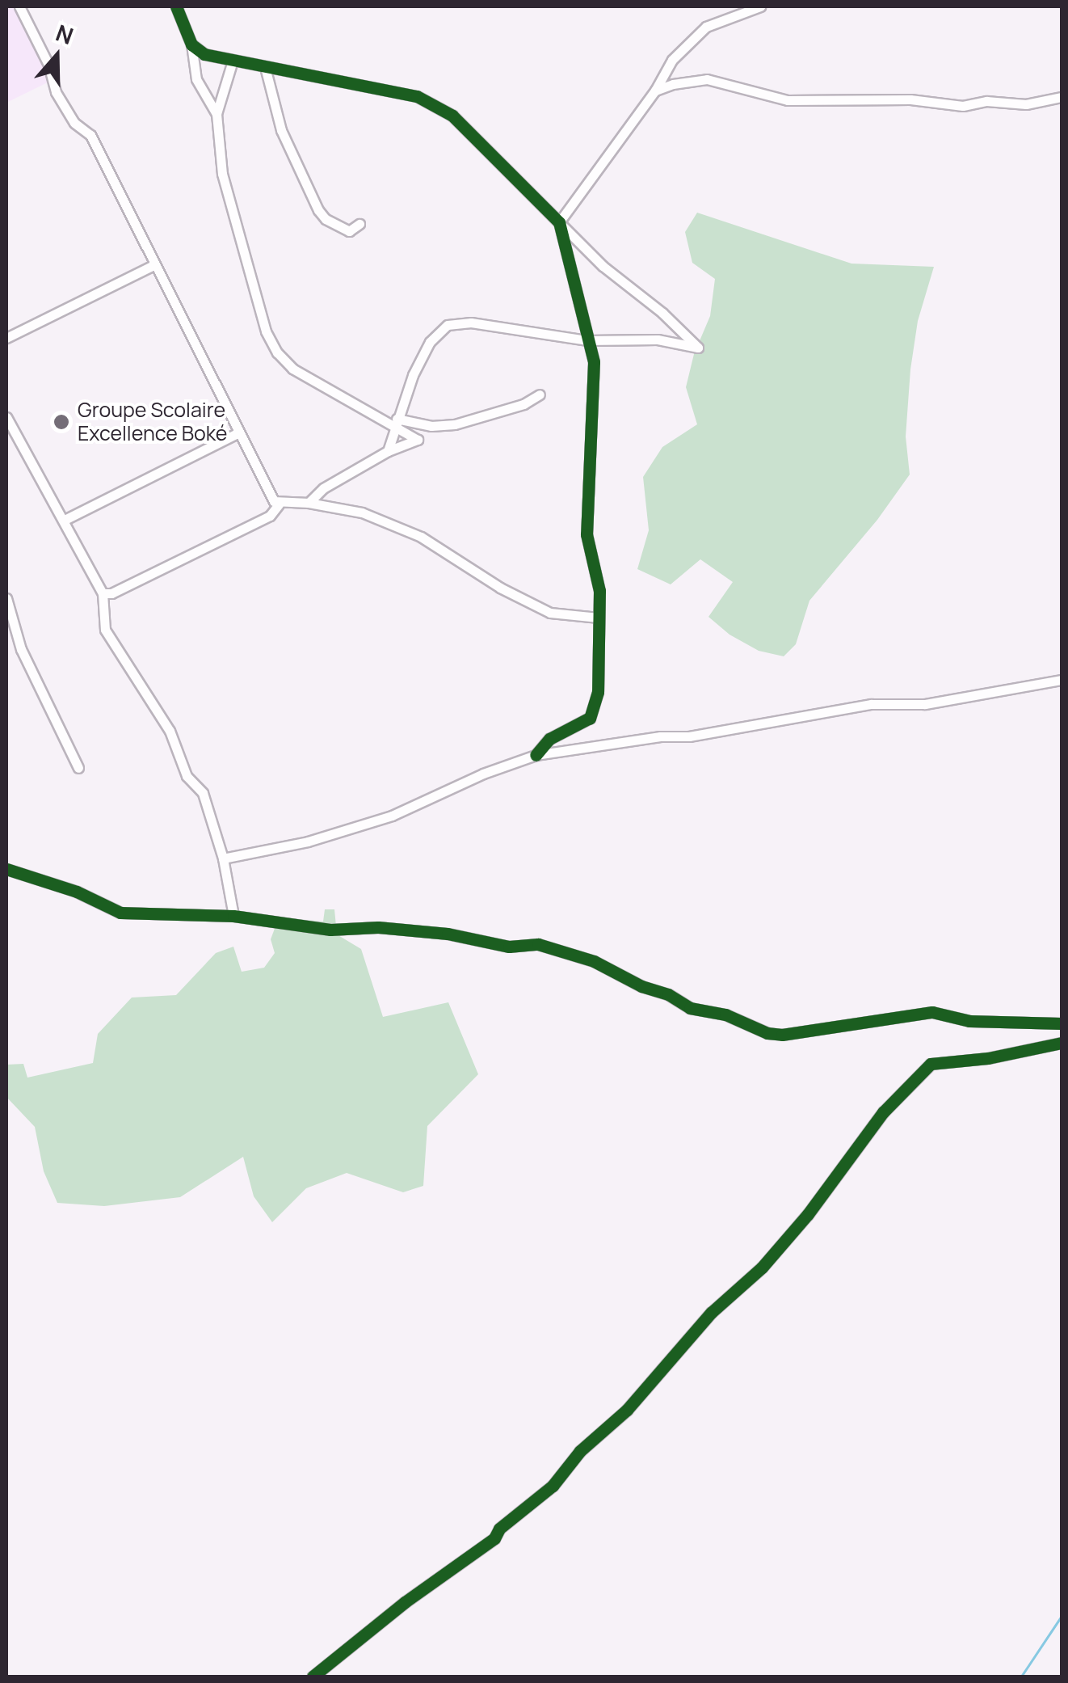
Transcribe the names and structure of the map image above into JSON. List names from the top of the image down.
{
  "places": ["Groupe Scolaire Excellence Boké"],
  "north": "top"
}
